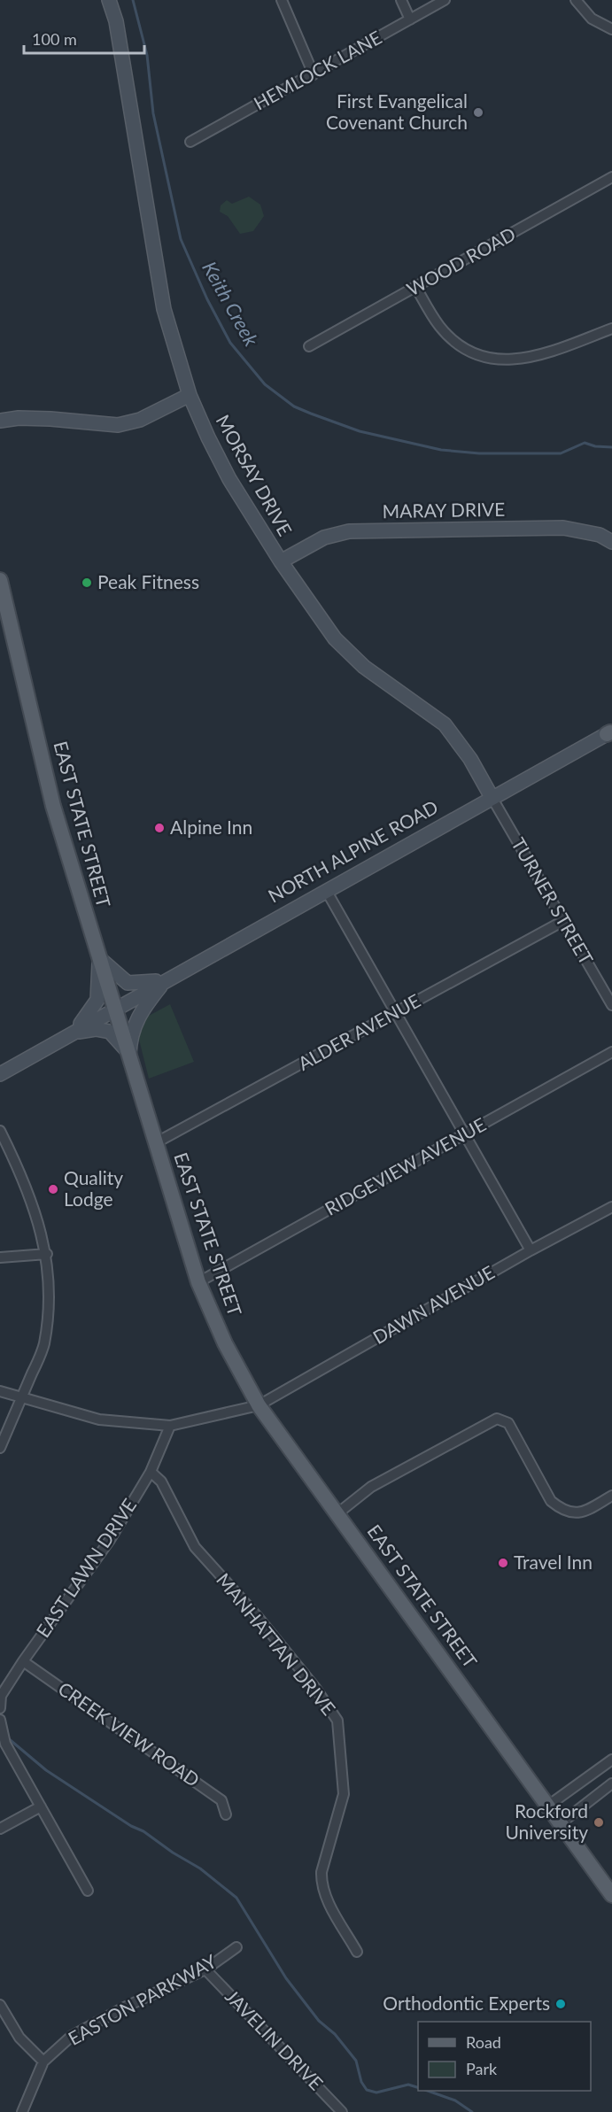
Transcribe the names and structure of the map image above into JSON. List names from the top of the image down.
{
  "streets": {
    "main road": ["EAST STATE STREET"],
    "street": [
      "HEMLOCK LANE",
      "WOOD ROAD",
      "MORSAY DRIVE",
      "MARAY DRIVE",
      "NORTH ALPINE ROAD",
      "TURNER STREET",
      "ALDER AVENUE",
      "RIDGEVIEW AVENUE",
      "DAWN AVENUE",
      "EAST LAWN DRIVE",
      "MANHATTAN DRIVE",
      "CREEK VIEW ROAD",
      "EASTON PARKWAY",
      "JAVELIN DRIVE"
    ]
  },
  "crossings": [
    ["MORSAY DRIVE", "MARAY DRIVE"],
    ["MORSAY DRIVE", "NORTH ALPINE ROAD"],
    ["MORSAY DRIVE", "TURNER STREET"],
    ["EAST STATE STREET", "NORTH ALPINE ROAD"],
    ["EAST STATE STREET", "ALDER AVENUE"],
    ["EAST STATE STREET", "RIDGEVIEW AVENUE"],
    ["EAST STATE STREET", "DAWN AVENUE"],
    ["NORTH ALPINE ROAD", "TURNER STREET"],
    ["TURNER STREET", "ALDER AVENUE"],
    ["DAWN AVENUE", "EAST LAWN DRIVE"],
    ["EAST LAWN DRIVE", "MANHATTAN DRIVE"],
    ["EAST LAWN DRIVE", "CREEK VIEW ROAD"],
    ["EASTON PARKWAY", "JAVELIN DRIVE"]
  ],
  "water": ["Keith Creek"],
  "places": [
    "First Evangelical Covenant Church",
    "Peak Fitness",
    "Alpine Inn",
    "Quality Lodge",
    "Travel Inn",
    "Rockford University",
    "Orthodontic Experts"
  ],
  "legend": ["Road", "Park"],
  "scale_bar": "100 m"
}
